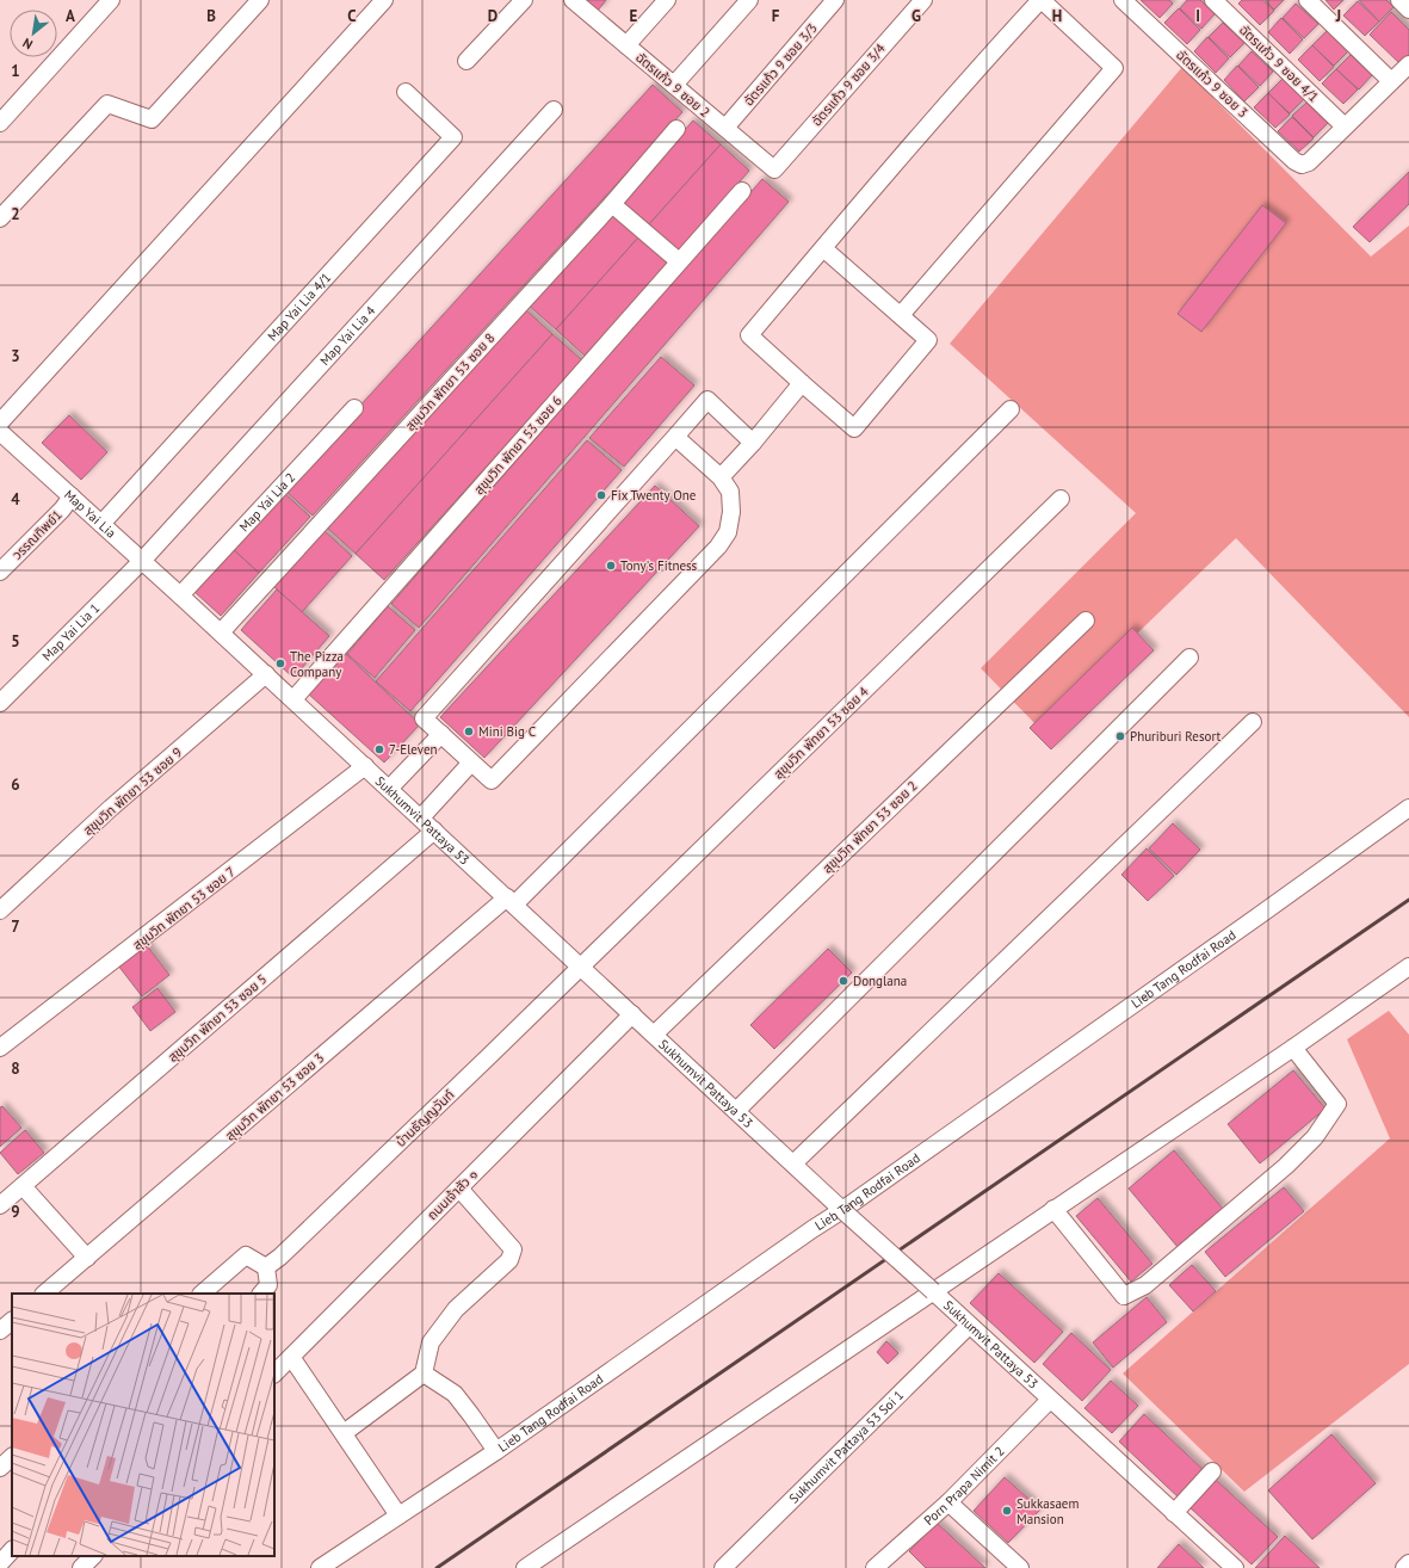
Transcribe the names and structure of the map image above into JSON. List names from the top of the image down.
{
  "streets": {
    "street": [
      "ฉัตรแก้ว 9 ซอย 4/1",
      "ฉัตรแก้ว 9 ซอย 3/3",
      "ฉัตรแก้ว 9 ซอย 3",
      "ฉัตรแก้ว 9 ซอย 2",
      "ฉัตรแก้ว 9 ซอย 3/4",
      "Map Yai Lia 4/1",
      "Map Yai Lia 4",
      "สุขุมวิท พัทยา 53 ซอย 8",
      "สุขุมวิท พัทยา 53 ซอย 6",
      "Map Yai Lia 2",
      "Map Yai Lia",
      "วรรณทิพย์1",
      "Map Yai Lia 1",
      "สุขุมวิท พัทยา 53 ซอย 4",
      "สุขุมวิท พัทยา 53 ซอย 9",
      "Sukhumvit Pattaya 53",
      "สุขุมวิท พัทยา 53 ซอย 2",
      "สุขุมวิท พัทยา 53 ซอย 7",
      "Lieb Tang Rodfai Road",
      "สุขุมวิท พัทยา 53 ซอย 5",
      "สุขุมวิท พัทยา 53 ซอย 3",
      "บ้านธัญญวันท์",
      "ถนนเจ้าสัว ๑",
      "Sukhumvit Pattaya 53 Soi 1",
      "Porn Prapa Nimit 2"
    ]
  },
  "crossings": [
    ["ฉัตรแก้ว 9 ซอย 4/1", "ฉัตรแก้ว 9 ซอย 3"],
    ["ฉัตรแก้ว 9 ซอย 3/3", "ฉัตรแก้ว 9 ซอย 2"],
    ["ฉัตรแก้ว 9 ซอย 2", "ฉัตรแก้ว 9 ซอย 3/4"],
    ["Map Yai Lia 4/1", "Map Yai Lia"],
    ["Map Yai Lia 4", "Map Yai Lia"],
    ["Map Yai Lia 4", "Map Yai Lia 1"],
    ["สุขุมวิท พัทยา 53 ซอย 8", "Sukhumvit Pattaya 53"],
    ["สุขุมวิท พัทยา 53 ซอย 6", "Sukhumvit Pattaya 53"],
    ["Map Yai Lia 2", "Map Yai Lia"],
    ["Map Yai Lia 2", "Sukhumvit Pattaya 53"],
    ["Map Yai Lia", "วรรณทิพย์1"],
    ["Map Yai Lia", "Map Yai Lia 1"],
    ["Map Yai Lia", "Sukhumvit Pattaya 53"],
    ["สุขุมวิท พัทยา 53 ซอย 4", "Sukhumvit Pattaya 53"],
    ["สุขุมวิท พัทยา 53 ซอย 4", "บ้านธัญญวันท์"],
    ["สุขุมวิท พัทยา 53 ซอย 9", "Sukhumvit Pattaya 53"],
    ["Sukhumvit Pattaya 53", "สุขุมวิท พัทยา 53 ซอย 2"],
    ["Sukhumvit Pattaya 53", "สุขุมวิท พัทยา 53 ซอย 7"],
    ["Sukhumvit Pattaya 53", "Lieb Tang Rodfai Road"],
    ["Sukhumvit Pattaya 53", "สุขุมวิท พัทยา 53 ซอย 5"],
    ["Sukhumvit Pattaya 53", "สุขุมวิท พัทยา 53 ซอย 3"],
    ["Sukhumvit Pattaya 53", "บ้านธัญญวันท์"],
    ["Sukhumvit Pattaya 53", "ถนนเจ้าสัว ๑"],
    ["Sukhumvit Pattaya 53", "Sukhumvit Pattaya 53 Soi 1"],
    ["Sukhumvit Pattaya 53", "Porn Prapa Nimit 2"]
  ],
  "places": [
    "Fix Twenty One",
    "Tony's Fitness",
    "The Pizza Company",
    "Mini Big C",
    "Phuriburi Resort",
    "7-Eleven",
    "Donglana",
    "Sukkasaem Mansion"
  ],
  "north": "bottom left",
  "grid": {
    "columns": [
      "A",
      "B",
      "C",
      "D",
      "E",
      "F",
      "G",
      "H",
      "I",
      "J"
    ],
    "rows": [
      "1",
      "2",
      "3",
      "4",
      "5",
      "6",
      "7",
      "8",
      "9"
    ]
  }
}
